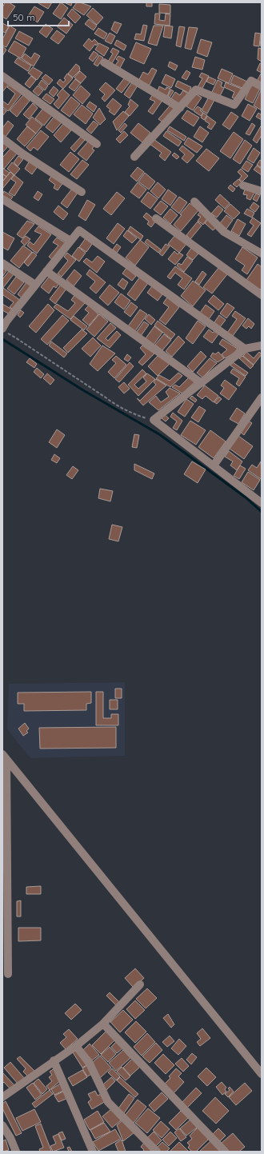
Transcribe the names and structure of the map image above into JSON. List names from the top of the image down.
{
  "scale_bar": "50 m"
}
